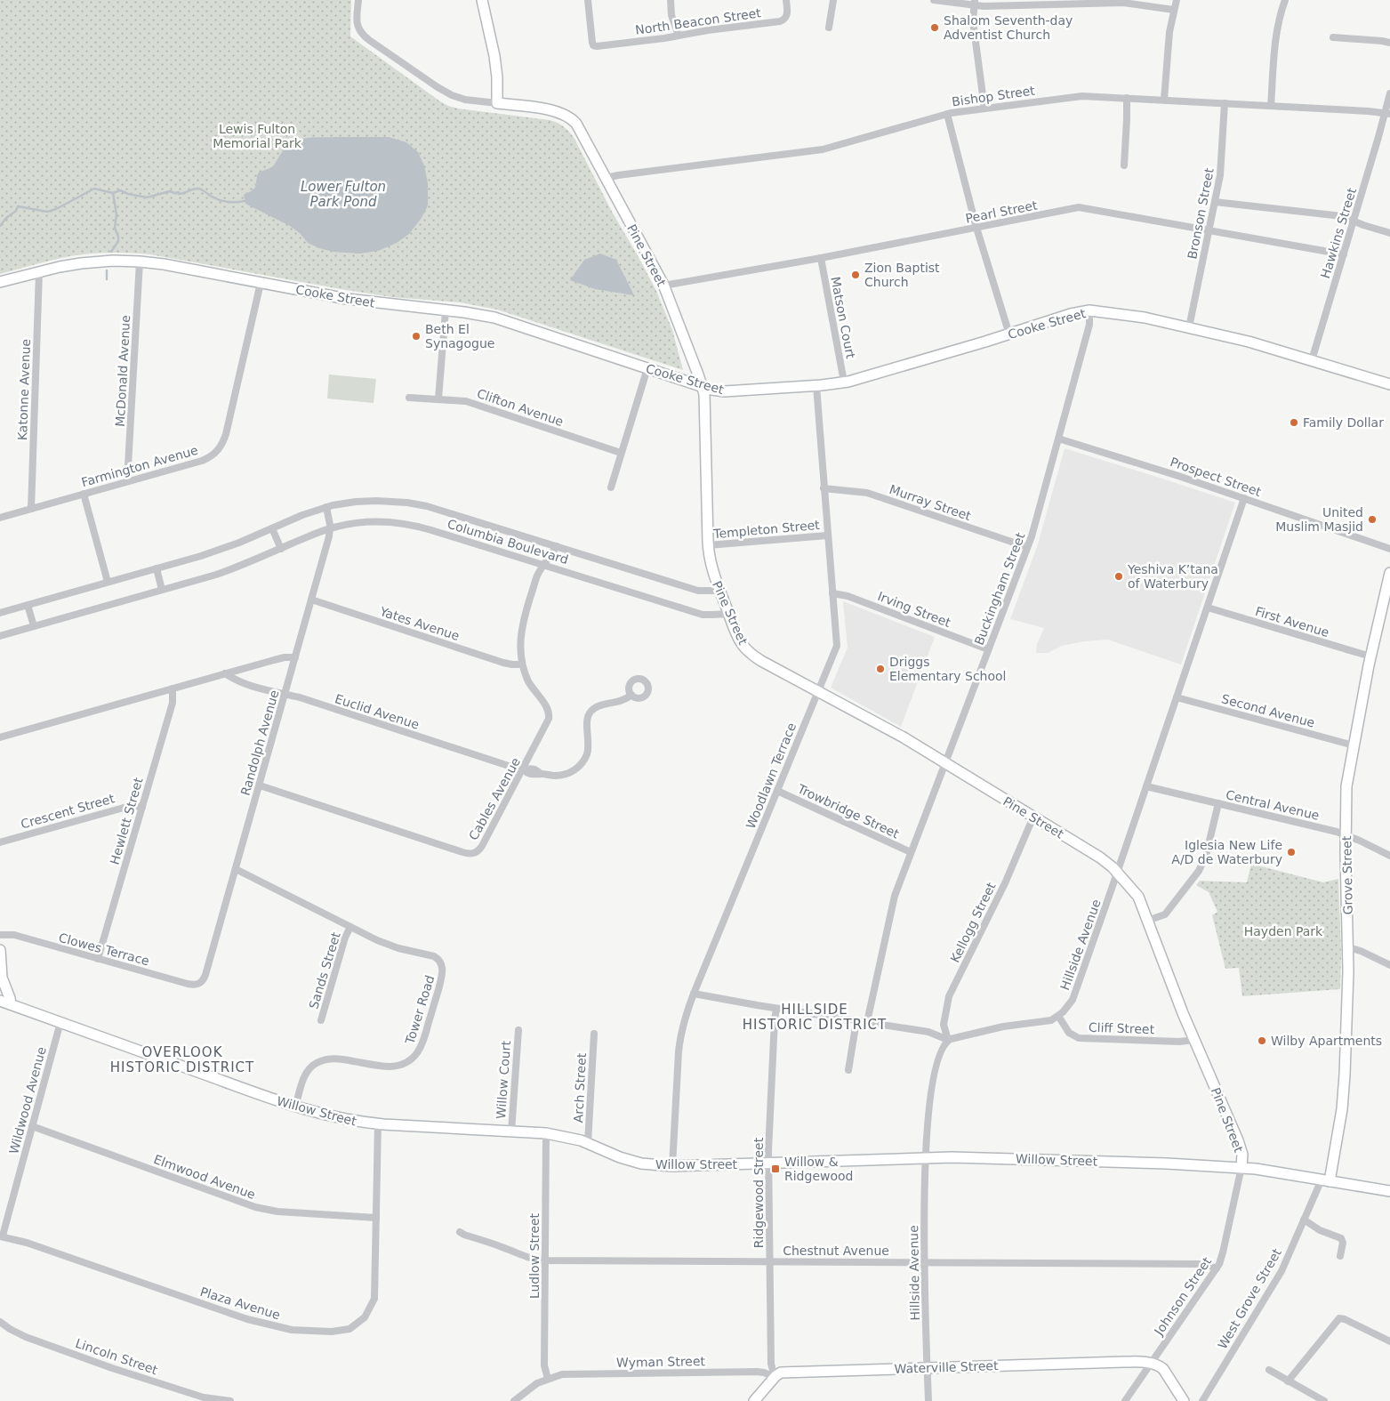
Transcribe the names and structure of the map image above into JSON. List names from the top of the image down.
{
  "streets": {
    "street": [
      "North Beacon Street",
      "Bishop Street",
      "Pearl Street",
      "Bronson Street",
      "Hawkins Street",
      "Pine Street",
      "Cooke Street",
      "Matson Court",
      "McDonald Avenue",
      "Katonne Avenue",
      "Clifton Avenue",
      "Farmington Avenue",
      "Prospect Street",
      "Murray Street",
      "Templeton Street",
      "Columbia Boulevard",
      "Buckingham Street",
      "Irving Street",
      "First Avenue",
      "Yates Avenue",
      "Second Avenue",
      "Euclid Avenue",
      "Randolph Avenue",
      "Woodlawn Terrace",
      "Cables Avenue",
      "Central Avenue",
      "Crescent Street",
      "Trowbridge Street",
      "Hewlett Street",
      "Grove Street",
      "Kellogg Street",
      "Hillside Avenue",
      "Clowes Terrace",
      "Sands Street",
      "Tower Road",
      "Cliff Street",
      "Willow Court",
      "Arch Street",
      "Wildwood Avenue",
      "Willow Street",
      "Elmwood Avenue",
      "Ridgewood Street",
      "Chestnut Avenue",
      "Ludlow Street",
      "Johnson Street",
      "West Grove Street",
      "Plaza Avenue",
      "Lincoln Street",
      "Wyman Street",
      "Waterville Street"
    ]
  },
  "crossings": [
    ["Bishop Street", "Bronson Street"],
    ["Bishop Street", "Hawkins Street"],
    ["Bishop Street", "Pine Street"],
    ["Pearl Street", "Bronson Street"],
    ["Pearl Street", "Hawkins Street"],
    ["Pearl Street", "Pine Street"],
    ["Pearl Street", "Matson Court"],
    ["Bronson Street", "Cooke Street"],
    ["Hawkins Street", "Cooke Street"],
    ["Pine Street", "Cooke Street"],
    ["Pine Street", "Templeton Street"],
    ["Pine Street", "Columbia Boulevard"],
    ["Pine Street", "Buckingham Street"],
    ["Pine Street", "Woodlawn Terrace"],
    ["Pine Street", "Kellogg Street"],
    ["Pine Street", "Hillside Avenue"],
    ["Pine Street", "Cliff Street"],
    ["Pine Street", "Willow Street"],
    ["Pine Street", "Johnson Street"],
    ["Cooke Street", "Matson Court"],
    ["Cooke Street", "McDonald Avenue"],
    ["Cooke Street", "Katonne Avenue"],
    ["Cooke Street", "Farmington Avenue"],
    ["Cooke Street", "Buckingham Street"],
    ["Cooke Street", "Woodlawn Terrace"],
    ["McDonald Avenue", "Farmington Avenue"],
    ["Katonne Avenue", "Farmington Avenue"],
    ["Prospect Street", "Buckingham Street"],
    ["Prospect Street", "Hillside Avenue"],
    ["Murray Street", "Buckingham Street"],
    ["Murray Street", "Woodlawn Terrace"],
    ["Templeton Street", "Woodlawn Terrace"],
    ["Columbia Boulevard", "Randolph Avenue"],
    ["Columbia Boulevard", "Cables Avenue"],
    ["Buckingham Street", "Irving Street"],
    ["Buckingham Street", "Trowbridge Street"],
    ["Irving Street", "Woodlawn Terrace"],
    ["First Avenue", "Grove Street"],
    ["First Avenue", "Hillside Avenue"],
    ["Yates Avenue", "Randolph Avenue"],
    ["Yates Avenue", "Cables Avenue"],
    ["Second Avenue", "Grove Street"],
    ["Second Avenue", "Hillside Avenue"],
    ["Euclid Avenue", "Randolph Avenue"],
    ["Euclid Avenue", "Cables Avenue"],
    ["Randolph Avenue", "Cables Avenue"],
    ["Randolph Avenue", "Clowes Terrace"],
    ["Randolph Avenue", "Tower Road"],
    ["Woodlawn Terrace", "Trowbridge Street"],
    ["Woodlawn Terrace", "Willow Street"],
    ["Central Avenue", "Grove Street"],
    ["Central Avenue", "Hillside Avenue"],
    ["Crescent Street", "Hewlett Street"],
    ["Hewlett Street", "Clowes Terrace"],
    ["Grove Street", "Willow Street"],
    ["Grove Street", "West Grove Street"],
    ["Kellogg Street", "Hillside Avenue"],
    ["Hillside Avenue", "Cliff Street"],
    ["Hillside Avenue", "Willow Street"],
    ["Hillside Avenue", "Chestnut Avenue"],
    ["Hillside Avenue", "Waterville Street"],
    ["Sands Street", "Tower Road"],
    ["Tower Road", "Willow Street"],
    ["Willow Court", "Willow Street"],
    ["Arch Street", "Willow Street"],
    ["Wildwood Avenue", "Willow Street"],
    ["Wildwood Avenue", "Elmwood Avenue"],
    ["Wildwood Avenue", "Plaza Avenue"],
    ["Willow Street", "Ridgewood Street"],
    ["Willow Street", "Ludlow Street"],
    ["Willow Street", "Johnson Street"],
    ["Willow Street", "West Grove Street"],
    ["Willow Street", "Plaza Avenue"],
    ["Elmwood Avenue", "Plaza Avenue"],
    ["Ridgewood Street", "Chestnut Avenue"],
    ["Ridgewood Street", "Wyman Street"],
    ["Ridgewood Street", "Waterville Street"],
    ["Chestnut Avenue", "Ludlow Street"],
    ["Chestnut Avenue", "Johnson Street"],
    ["Ludlow Street", "Wyman Street"],
    ["Johnson Street", "Waterville Street"],
    ["Wyman Street", "Waterville Street"]
  ],
  "districts": ["HILLSIDE HISTORIC DISTRICT", "OVERLOOK HISTORIC DISTRICT"],
  "water": ["Lower Fulton Park Pond"],
  "parks": ["Lewis Fulton Memorial Park", "Hayden Park"],
  "places": {
    "other": [
      "Shalom Seventh-day Adventist Church",
      "Zion Baptist Church",
      "Beth El Synagogue",
      "Family Dollar",
      "United Muslim Masjid",
      "Yeshiva K’tana of Waterbury",
      "Driggs Elementary School",
      "Iglesia New Life A/D de Waterbury",
      "Wilby Apartments"
    ],
    "transit": ["Willow & Ridgewood"]
  }
}
